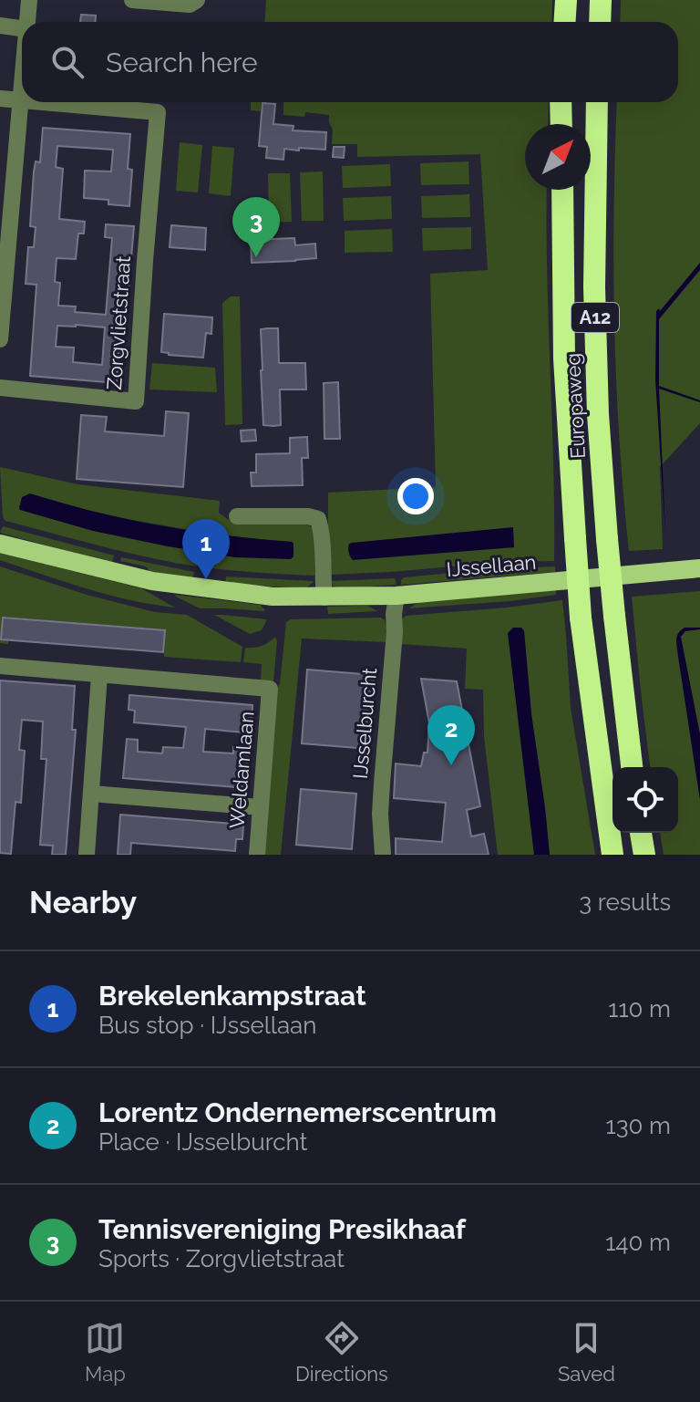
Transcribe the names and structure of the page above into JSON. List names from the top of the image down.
{
  "streets": {
    "highway": ["A12", "Europaweg"],
    "main road": ["IJssellaan"],
    "street": ["Zorgvlietstraat", "IJsselburcht", "Weldamlaan"]
  },
  "crossings": [
    ["IJssellaan", "IJsselburcht"]
  ],
  "north": "top right",
  "page": {
    "search": "Search here",
    "pins": ["3", "1", "2"],
    "heading": ["Nearby", "3 results"],
    "list": [
      {
        "mark": "1",
        "name": "Brekelenkampstraat",
        "note": "Bus stop · IJssellaan",
        "value": "110 m"
      },
      {
        "mark": "2",
        "name": "Lorentz Ondernemerscentrum",
        "note": "Place · IJsselburcht",
        "value": "130 m"
      },
      {
        "mark": "3",
        "name": "Tennisvereniging Presikhaaf",
        "note": "Sports · Zorgvlietstraat",
        "value": "140 m"
      }
    ],
    "nav": ["Map", "Directions", "Saved"]
  }
}
